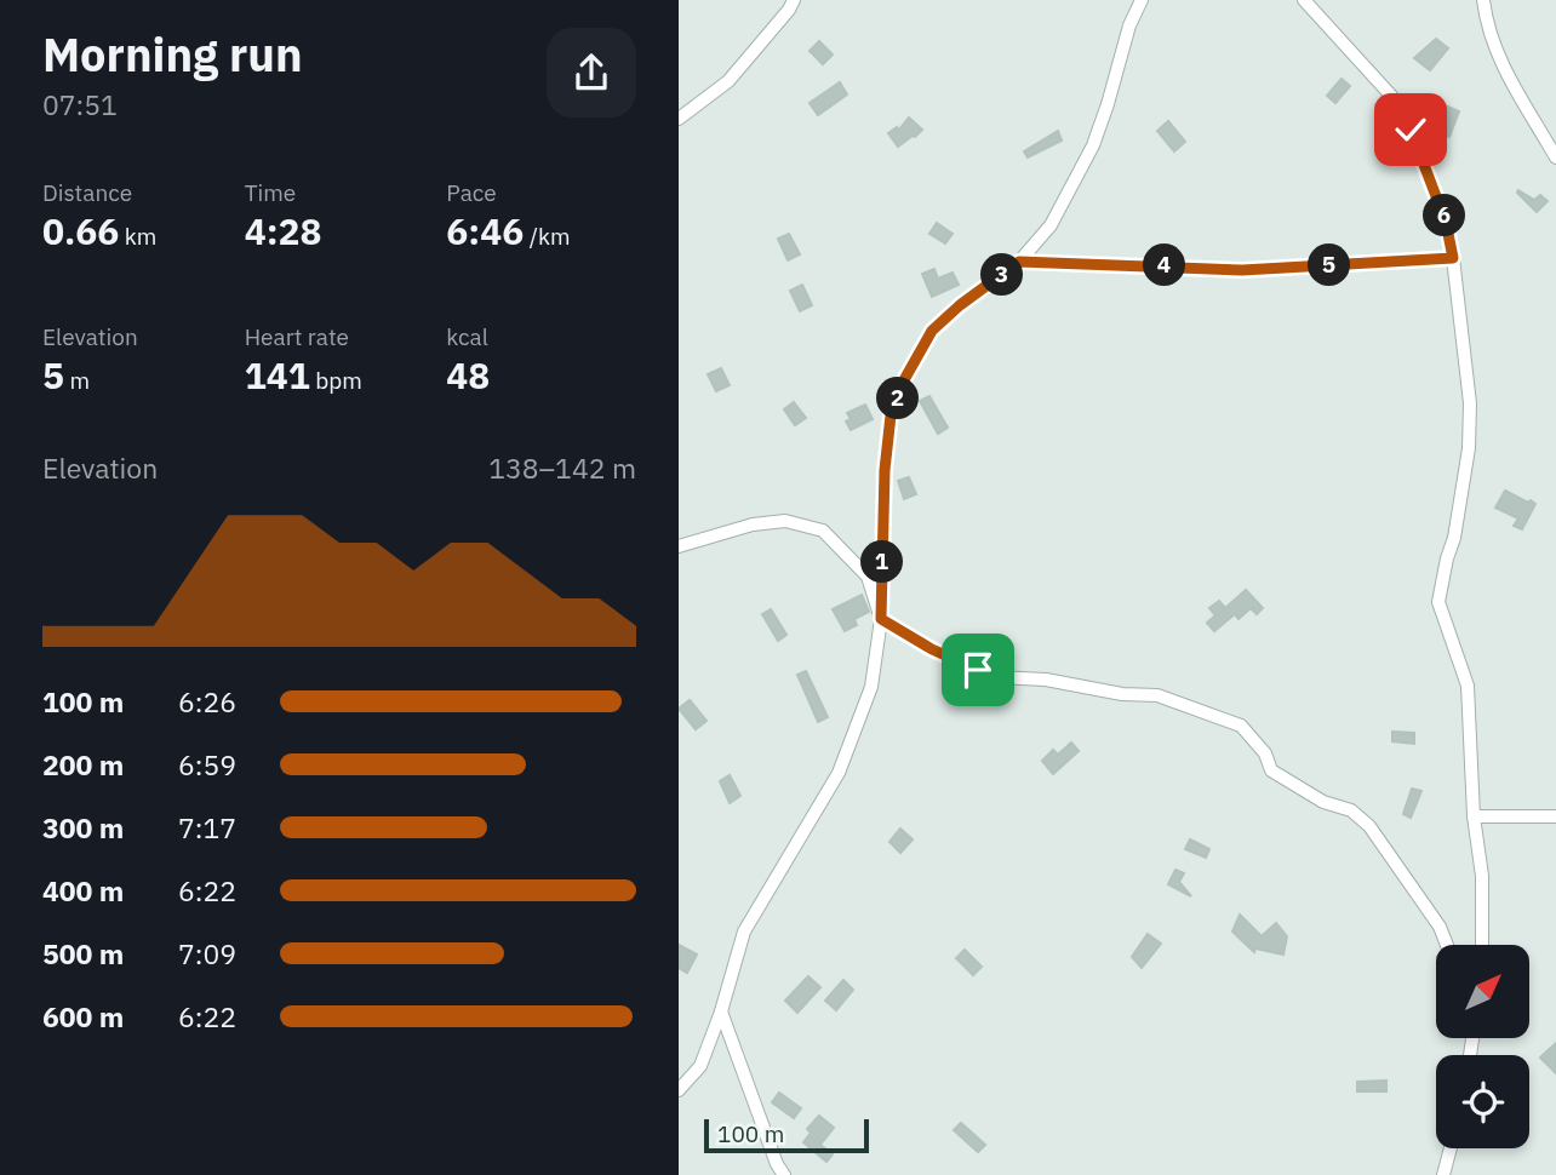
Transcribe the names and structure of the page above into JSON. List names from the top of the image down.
{
  "scale_bar": "100 m",
  "north": "top right",
  "page": {
    "heading": ["Morning run", "07:51"],
    "stats": [
      ["Distance", "0.66 km"],
      ["Time", "4:28"],
      ["Pace", "6:46 /km"],
      ["Elevation", "5 m"],
      ["Heart rate", "141 bpm"],
      ["kcal", "48"]
    ],
    "pins": [
      "6",
      "4",
      "5",
      "3",
      "2",
      "1"
    ],
    "chart": ["Elevation", "138–142 m"],
    "list": [
      {
        "name": "100 m",
        "note": "6:26"
      },
      {
        "name": "200 m",
        "note": "6:59"
      },
      {
        "name": "300 m",
        "note": "7:17"
      },
      {
        "name": "400 m",
        "note": "6:22"
      },
      {
        "name": "500 m",
        "note": "7:09"
      },
      {
        "name": "600 m",
        "note": "6:22"
      }
    ],
    "scale": "100 m"
  }
}
